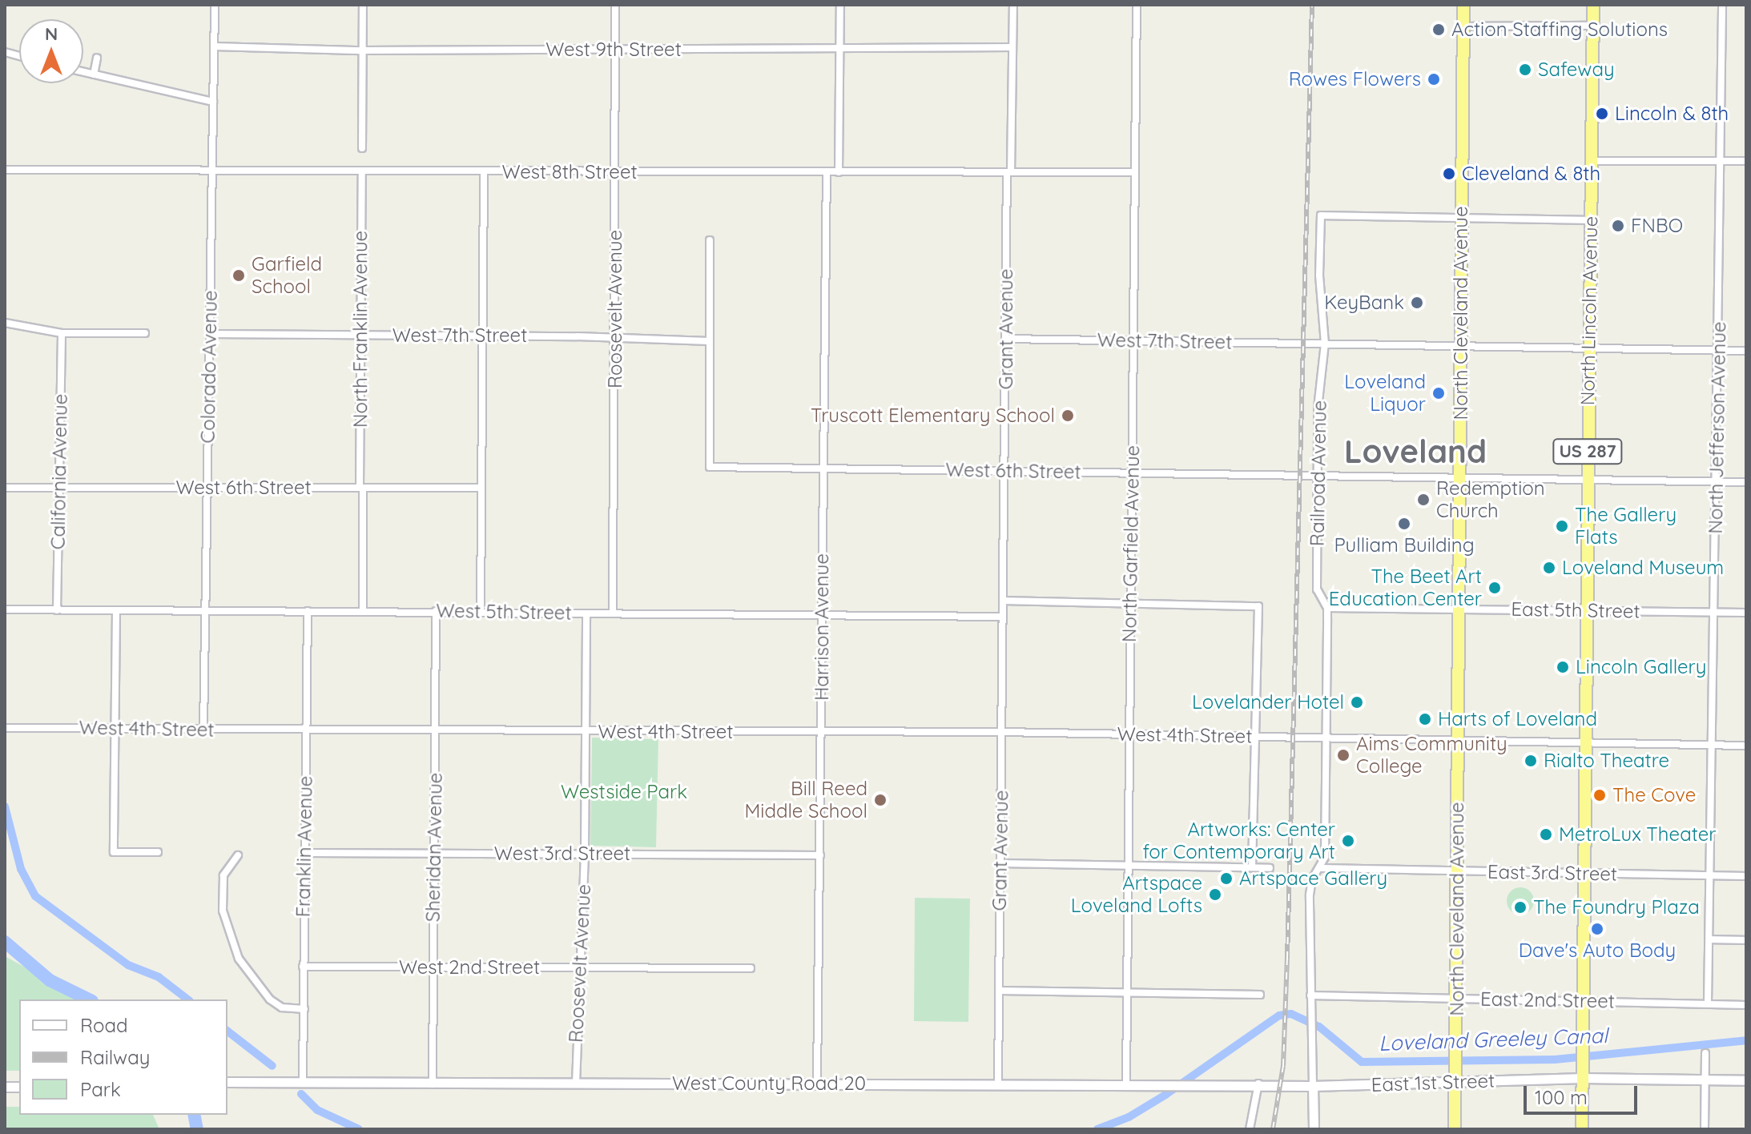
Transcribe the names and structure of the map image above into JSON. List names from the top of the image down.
{
  "streets": {
    "highway": ["North Lincoln Avenue", "North Cleveland Avenue", "US 287"],
    "main road": ["East 1st Street", "West County Road 20"],
    "street": [
      "West 9th Street",
      "West 8th Street",
      "Roosevelt Avenue",
      "North Franklin Avenue",
      "Grant Avenue",
      "West 7th Street",
      "Colorado Avenue",
      "North Jefferson Avenue",
      "West 6th Street",
      "California Avenue",
      "Railroad Avenue",
      "North Garfield Avenue",
      "East 5th Street",
      "West 5th Street",
      "Harrison Avenue",
      "West 4th Street",
      "Franklin Avenue",
      "Sheridan Avenue",
      "West 3rd Street",
      "East 3rd Street",
      "West 2nd Street",
      "East 2nd Street"
    ]
  },
  "crossings": [
    ["West 9th Street", "Roosevelt Avenue"],
    ["West 9th Street", "Grant Avenue"],
    ["West 9th Street", "Colorado Avenue"],
    ["West 8th Street", "Roosevelt Avenue"],
    ["West 8th Street", "North Franklin Avenue"],
    ["West 8th Street", "Grant Avenue"],
    ["West 8th Street", "Colorado Avenue"],
    ["West 8th Street", "North Garfield Avenue"],
    ["West 8th Street", "Harrison Avenue"],
    ["Roosevelt Avenue", "West 7th Street"],
    ["Roosevelt Avenue", "West 5th Street"],
    ["Roosevelt Avenue", "West 4th Street"],
    ["Roosevelt Avenue", "West 3rd Street"],
    ["Roosevelt Avenue", "West 2nd Street"],
    ["Roosevelt Avenue", "West County Road 20"],
    ["North Lincoln Avenue", "West 7th Street"],
    ["North Lincoln Avenue", "US 287"],
    ["North Lincoln Avenue", "West 6th Street"],
    ["North Lincoln Avenue", "East 5th Street"],
    ["North Lincoln Avenue", "West 4th Street"],
    ["North Lincoln Avenue", "East 3rd Street"],
    ["North Lincoln Avenue", "East 2nd Street"],
    ["North Lincoln Avenue", "East 1st Street"],
    ["North Cleveland Avenue", "West 7th Street"],
    ["North Cleveland Avenue", "West 6th Street"],
    ["North Cleveland Avenue", "Railroad Avenue"],
    ["North Cleveland Avenue", "East 5th Street"],
    ["North Cleveland Avenue", "West 4th Street"],
    ["North Cleveland Avenue", "East 3rd Street"],
    ["North Cleveland Avenue", "East 2nd Street"],
    ["North Cleveland Avenue", "East 1st Street"],
    ["North Franklin Avenue", "West 7th Street"],
    ["North Franklin Avenue", "West 6th Street"],
    ["North Franklin Avenue", "West 5th Street"],
    ["Grant Avenue", "West 7th Street"],
    ["Grant Avenue", "West 6th Street"],
    ["Grant Avenue", "West 5th Street"],
    ["Grant Avenue", "West 4th Street"],
    ["Grant Avenue", "West County Road 20"],
    ["West 7th Street", "Colorado Avenue"],
    ["West 7th Street", "North Jefferson Avenue"],
    ["West 7th Street", "West 6th Street"],
    ["West 7th Street", "Railroad Avenue"],
    ["West 7th Street", "North Garfield Avenue"],
    ["Colorado Avenue", "West 6th Street"],
    ["Colorado Avenue", "West 5th Street"],
    ["Colorado Avenue", "West 4th Street"],
    ["North Jefferson Avenue", "West 6th Street"],
    ["North Jefferson Avenue", "East 5th Street"],
    ["North Jefferson Avenue", "West 4th Street"],
    ["North Jefferson Avenue", "East 3rd Street"],
    ["North Jefferson Avenue", "East 2nd Street"],
    ["US 287", "East 1st Street"],
    ["West 6th Street", "California Avenue"],
    ["West 6th Street", "Railroad Avenue"],
    ["West 6th Street", "North Garfield Avenue"],
    ["West 6th Street", "Harrison Avenue"],
    ["California Avenue", "West 5th Street"],
    ["Railroad Avenue", "East 5th Street"],
    ["Railroad Avenue", "West 4th Street"],
    ["Railroad Avenue", "East 3rd Street"],
    ["Railroad Avenue", "East 2nd Street"],
    ["Railroad Avenue", "East 1st Street"],
    ["Railroad Avenue", "West County Road 20"],
    ["North Garfield Avenue", "West 4th Street"],
    ["North Garfield Avenue", "West County Road 20"],
    ["West 5th Street", "Harrison Avenue"],
    ["West 5th Street", "Franklin Avenue"],
    ["West 5th Street", "Sheridan Avenue"],
    ["Harrison Avenue", "West 4th Street"],
    ["Harrison Avenue", "West 3rd Street"],
    ["Harrison Avenue", "West County Road 20"],
    ["West 4th Street", "Franklin Avenue"],
    ["West 4th Street", "Sheridan Avenue"],
    ["Franklin Avenue", "West 3rd Street"],
    ["Franklin Avenue", "West 2nd Street"],
    ["Franklin Avenue", "West County Road 20"],
    ["Sheridan Avenue", "West 3rd Street"],
    ["Sheridan Avenue", "West 2nd Street"],
    ["Sheridan Avenue", "West County Road 20"],
    ["East 1st Street", "West County Road 20"]
  ],
  "districts": ["Loveland"],
  "water": ["Loveland Greeley Canal"],
  "parks": ["Westside Park"],
  "places": [
    "Action Staffing Solutions",
    "Safeway",
    "Rowes Flowers",
    "Lincoln & 8th",
    "Cleveland & 8th",
    "FNBO",
    "Garfield School",
    "KeyBank",
    "Loveland Liquor",
    "Truscott Elementary School",
    "Redemption Church",
    "Pulliam Building",
    "The Gallery Flats",
    "Loveland Museum",
    "The Beet Art Education Center",
    "Lincoln Gallery",
    "Lovelander Hotel",
    "Harts of Loveland",
    "Aims Community College",
    "Rialto Theatre",
    "The Cove",
    "Bill Reed Middle School",
    "MetroLux Theater",
    "Artworks: Center for Contemporary Art",
    "Artspace Gallery",
    "Artspace Loveland Lofts",
    "The Foundry Plaza",
    "Dave's Auto Body"
  ],
  "legend": ["Road", "Railway", "Park"],
  "scale_bar": "100 m",
  "north": "top"
}
